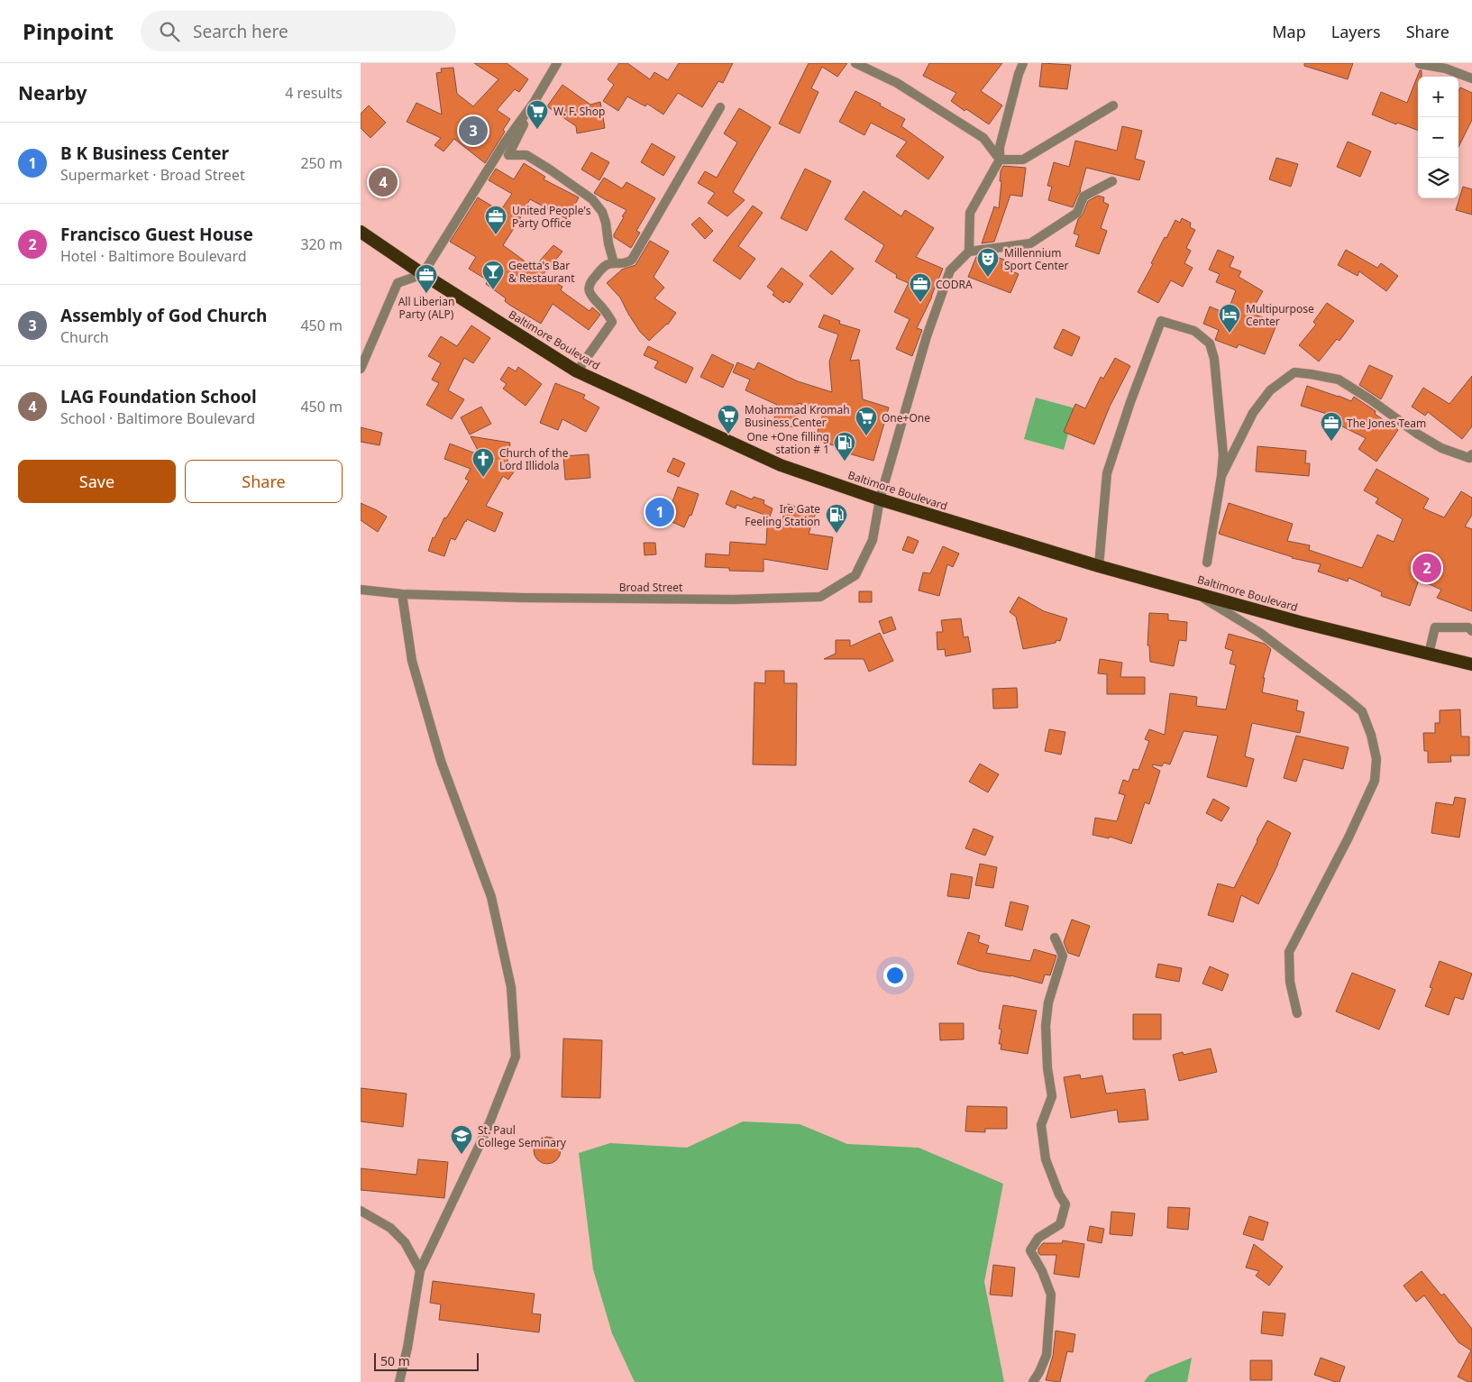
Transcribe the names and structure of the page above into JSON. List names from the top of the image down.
{
  "streets": {
    "highway": ["Baltimore Boulevard"],
    "street": ["Broad Street"]
  },
  "crossings": [
    ["Baltimore Boulevard", "Broad Street"]
  ],
  "places": {
    "supermarket": ["W. F. Shop", "Mohammad Kromah Business Center", "One+One"],
    "office": [
      "United People's Party Office",
      "All Liberian Party (ALP)",
      "CODRA",
      "The Jones Team"
    ],
    "theatre": ["Millennium Sport Center"],
    "bar": ["Geetta's Bar & Restaurant"],
    "hotel": ["Multipurpose Center"],
    "fuel station": ["One +One filling station # 1", "Ire Gate Feeling Station"],
    "church": ["Church of the Lord Illidola"],
    "school or university": ["St. Paul College Seminary"]
  },
  "scale_bar": "50 m",
  "page": {
    "header": "Pinpoint",
    "search": "Search here",
    "nav": ["Map", "Layers", "Share"],
    "heading": ["Nearby", "4 results"],
    "map_buttons": ["+", "−"],
    "pins": [
      "3",
      "4",
      "1",
      "2"
    ],
    "list": [
      {
        "mark": "1",
        "name": "B K Business Center",
        "note": "Supermarket · Broad Street",
        "value": "250 m"
      },
      {
        "mark": "2",
        "name": "Francisco Guest House",
        "note": "Hotel · Baltimore Boulevard",
        "value": "320 m"
      },
      {
        "mark": "3",
        "name": "Assembly of God Church",
        "note": "Church",
        "value": "450 m"
      },
      {
        "mark": "4",
        "name": "LAG Foundation School",
        "note": "School · Baltimore Boulevard",
        "value": "450 m"
      }
    ],
    "buttons": ["Save", "Share"],
    "scale": "50 m"
  }
}
